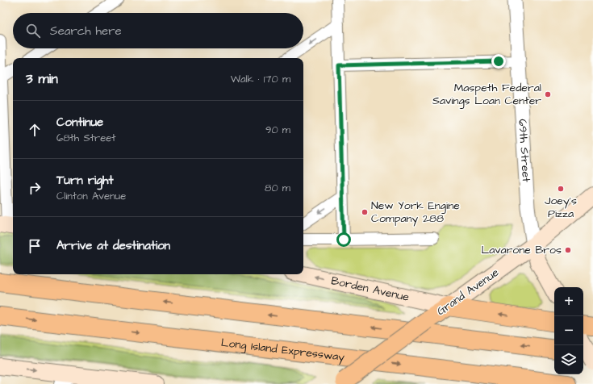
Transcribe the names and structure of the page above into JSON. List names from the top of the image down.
{
  "streets": {
    "main road": [
      "69th Street",
      "Borden Avenue",
      "Grand Avenue",
      "Long Island Expressway"
    ]
  },
  "crossings": [
    ["69th Street", "Grand Avenue"],
    ["Borden Avenue", "Grand Avenue"]
  ],
  "places": [
    "Maspeth Federal Savings Loan Center",
    "Joey's Pizza",
    "New York Engine Company 288",
    "Lavarone Bros"
  ],
  "page": {
    "search": "Search here",
    "heading": ["3 min", "Walk · 170 m"],
    "list": [
      ["Continue", "68th Street", "90 m"],
      ["Turn right", "Clinton Avenue", "80 m"],
      "Arrive at destination"
    ],
    "map_buttons": ["+", "−"]
  }
}
